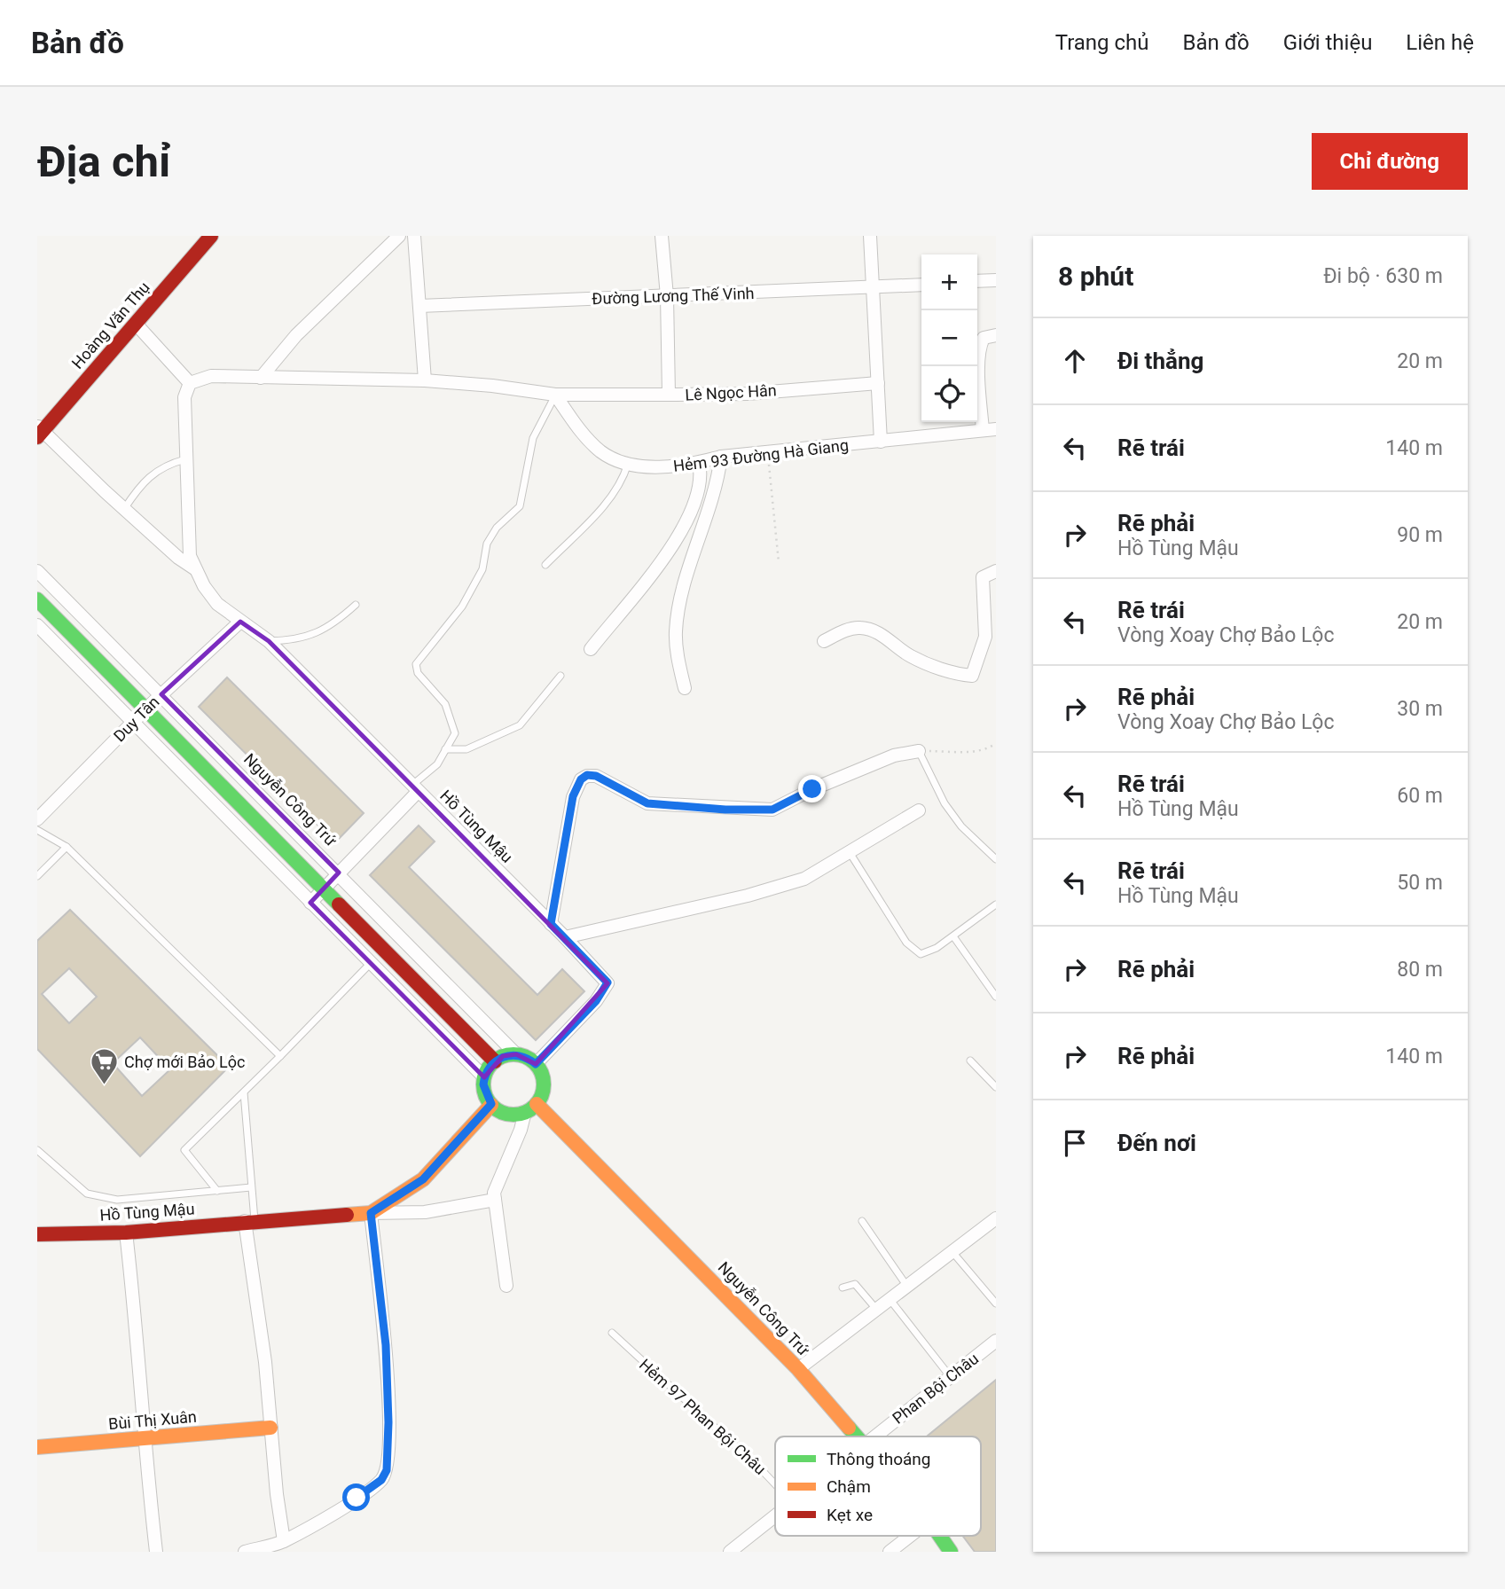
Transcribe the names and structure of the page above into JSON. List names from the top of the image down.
{
  "streets": {
    "street": [
      "Đường Lương Thế Vinh",
      "Hoàng Văn Thụ",
      "Lê Ngọc Hân",
      "Hẻm 93 Đường Hà Giang",
      "Duy Tân",
      "Nguyễn Công Trứ",
      "Hồ Tùng Mậu",
      "Phan Bội Châu",
      "Bùi Thị Xuân"
    ],
    "lane": ["Hẻm 97 Phan Bội Châu"]
  },
  "crossings": [
    ["Đường Lương Thế Vinh", "Lê Ngọc Hân"],
    ["Duy Tân", "Nguyễn Công Trứ"],
    ["Duy Tân", "Hồ Tùng Mậu"],
    ["Nguyễn Công Trứ", "Hồ Tùng Mậu"]
  ],
  "places": {
    "supermarket": ["Chợ mới Bảo Lộc"]
  },
  "legend": ["Thông thoáng", "Chậm", "Kẹt xe"],
  "page": {
    "header": "Bản đồ",
    "nav": [
      "Trang chủ",
      "Bản đồ",
      "Giới thiệu",
      "Liên hệ"
    ],
    "buttons": "Chỉ đường",
    "title": "Địa chỉ",
    "heading": ["8 phút", "Đi bộ · 630 m"],
    "map_buttons": ["+", "−"],
    "list": [
      ["Đi thẳng", "20 m"],
      ["Rẽ trái", "140 m"],
      ["Rẽ phải", "Hồ Tùng Mậu", "90 m"],
      ["Rẽ trái", "Vòng Xoay Chợ Bảo Lộc", "20 m"],
      ["Rẽ phải", "Vòng Xoay Chợ Bảo Lộc", "30 m"],
      ["Rẽ trái", "Hồ Tùng Mậu", "60 m"],
      ["Rẽ trái", "Hồ Tùng Mậu", "50 m"],
      ["Rẽ phải", "80 m"],
      ["Rẽ phải", "140 m"],
      "Đến nơi"
    ]
  }
}
